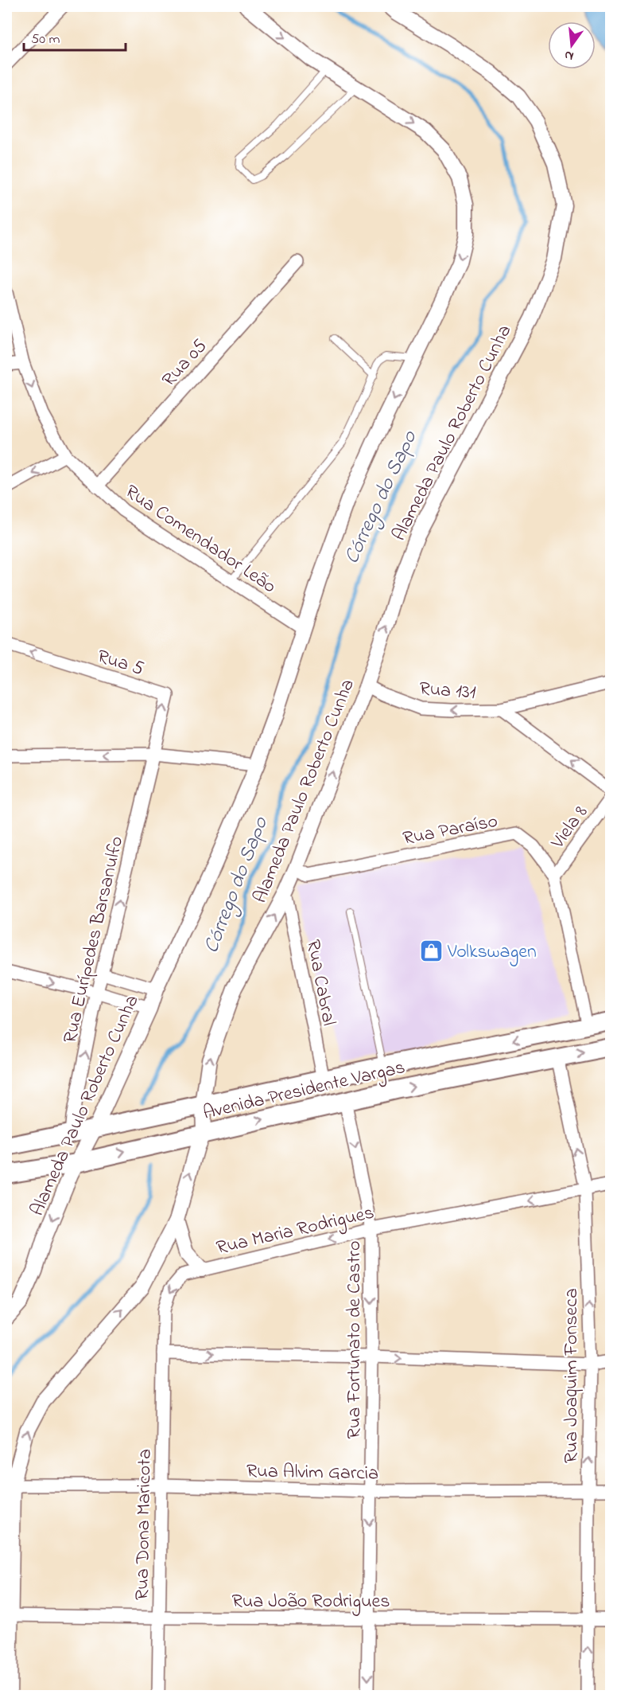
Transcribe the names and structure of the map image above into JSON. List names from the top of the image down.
{
  "streets": {
    "main road": ["Avenida Presidente Vargas"],
    "street": [
      "Rua 05",
      "Alameda Paulo Roberto Cunha",
      "Rua Comendador Leão",
      "Rua 5",
      "Rua 131",
      "Viela 8",
      "Rua Paraíso",
      "Rua Eurípedes Barsanulfo",
      "Rua Cabral",
      "Rua Maria Rodrigues",
      "Rua Fortunato de Castro",
      "Rua Joaquim Fonseca",
      "Rua Alvim Garcia",
      "Rua Dona Maricota",
      "Rua João Rodrigues"
    ]
  },
  "crossings": [
    ["Rua 05", "Rua Comendador Leão"],
    ["Alameda Paulo Roberto Cunha", "Rua Comendador Leão"],
    ["Alameda Paulo Roberto Cunha", "Rua 131"],
    ["Alameda Paulo Roberto Cunha", "Rua Paraíso"],
    ["Alameda Paulo Roberto Cunha", "Rua Cabral"],
    ["Alameda Paulo Roberto Cunha", "Avenida Presidente Vargas"],
    ["Alameda Paulo Roberto Cunha", "Rua Alvim Garcia"],
    ["Alameda Paulo Roberto Cunha", "Rua João Rodrigues"],
    ["Rua 5", "Rua Eurípedes Barsanulfo"],
    ["Viela 8", "Rua Paraíso"],
    ["Rua Paraíso", "Avenida Presidente Vargas"],
    ["Rua Eurípedes Barsanulfo", "Avenida Presidente Vargas"],
    ["Rua Cabral", "Avenida Presidente Vargas"],
    ["Avenida Presidente Vargas", "Rua Fortunato de Castro"],
    ["Avenida Presidente Vargas", "Rua Joaquim Fonseca"],
    ["Rua Maria Rodrigues", "Rua Fortunato de Castro"],
    ["Rua Maria Rodrigues", "Rua Joaquim Fonseca"],
    ["Rua Maria Rodrigues", "Rua Dona Maricota"],
    ["Rua Fortunato de Castro", "Rua Alvim Garcia"],
    ["Rua Fortunato de Castro", "Rua João Rodrigues"],
    ["Rua Joaquim Fonseca", "Rua Alvim Garcia"],
    ["Rua Joaquim Fonseca", "Rua João Rodrigues"],
    ["Rua Alvim Garcia", "Rua Dona Maricota"],
    ["Rua Dona Maricota", "Rua João Rodrigues"]
  ],
  "one_way": [
    "Rua 131",
    "Rua Eurípedes Barsanulfo",
    "Rua Maria Rodrigues",
    "Rua Fortunato de Castro",
    "Rua Joaquim Fonseca"
  ],
  "water": ["Córrego do Sapo"],
  "places": {
    "shop": ["Volkswagen"]
  },
  "scale_bar": "50 m",
  "north": "bottom"
}
